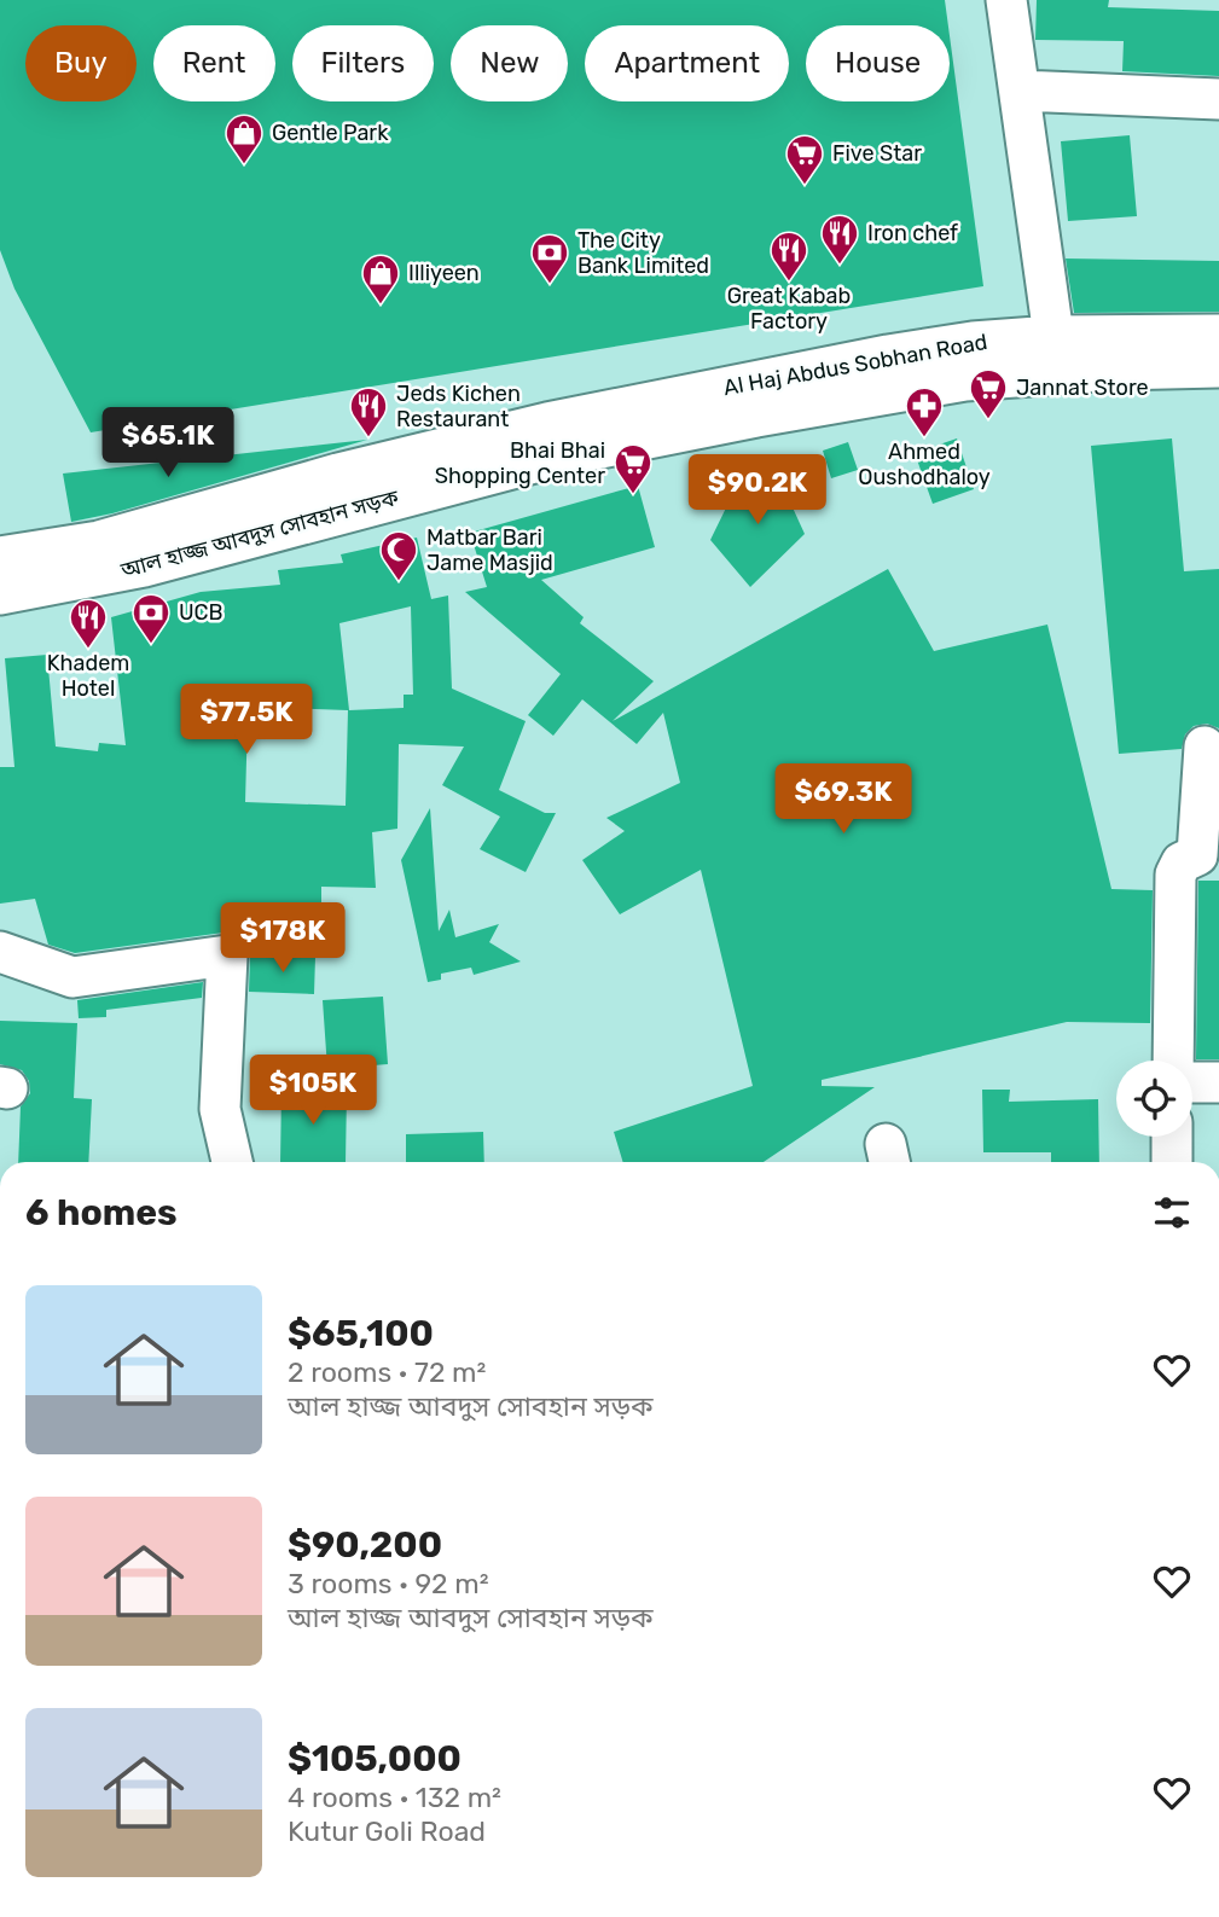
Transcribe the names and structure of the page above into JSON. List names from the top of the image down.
{
  "streets": {
    "street": ["Al Haj Abdus Sobhan Road", "আল হাজ্জ আবদুস সোবহান সড়ক"]
  },
  "crossings": [
    ["Al Haj Abdus Sobhan Road", "আল হাজ্জ আবদুস সোবহান সড়ক"]
  ],
  "places": {
    "shop": ["Gentle Park", "Illiyeen"],
    "supermarket": ["Five Star", "Jannat Store", "Bhai Bhai Shopping Center"],
    "restaurant": [
      "Iron chef",
      "Great Kabab Factory",
      "Jeds Kichen Restaurant",
      "Khadem Hotel"
    ],
    "bank": ["The City Bank Limited", "UCB"],
    "pharmacy": ["Ahmed Oushodhaloy"],
    "mosque": ["Matbar Bari Jame Masjid"]
  },
  "page": {
    "chip": [
      "Buy",
      "Rent",
      "Filters",
      "New",
      "Apartment",
      "House"
    ],
    "price": [
      "$65.1K",
      "$90.2K",
      "$77.5K",
      "$69.3K",
      "$178K",
      "$105K"
    ],
    "heading": "6 homes",
    "list": [
      {
        "name": "$65,100",
        "note": "2 rooms · 72 m² · আল হাজ্জ আবদুস সোবহান সড়ক"
      },
      {
        "name": "$90,200",
        "note": "3 rooms · 92 m² · আল হাজ্জ আবদুস সোবহান সড়ক"
      },
      {
        "name": "$105,000",
        "note": "4 rooms · 132 m² · Kutur Goli Road"
      }
    ]
  }
}
